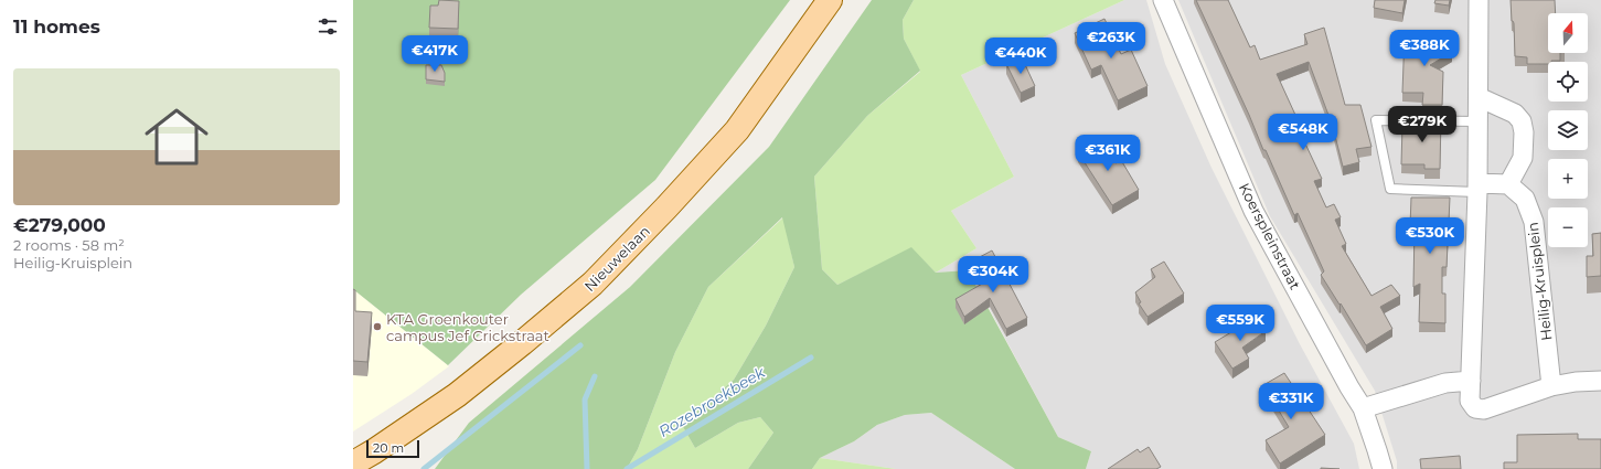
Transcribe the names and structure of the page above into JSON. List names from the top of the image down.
{
  "streets": {
    "main road": ["Nieuwelaan"],
    "street": ["Koerspleinstraat", "Heilig-Kruisplein"]
  },
  "water": ["Rozebroekbeek"],
  "places": ["KTA Groenkouter campus Jef Crickstraat"],
  "scale_bar": "20 m",
  "north": "top",
  "page": {
    "heading": "11 homes",
    "map_buttons": ["+", "−"],
    "price": [
      "€263K",
      "€388K",
      "€417K",
      "€440K",
      "€279K",
      "€548K",
      "€361K",
      "€530K",
      "€304K",
      "€559K",
      "€331K"
    ],
    "list": [
      {
        "name": "€279,000",
        "note": "2 rooms · 58 m² · Heilig-Kruisplein"
      }
    ],
    "scale": "20 m"
  }
}
